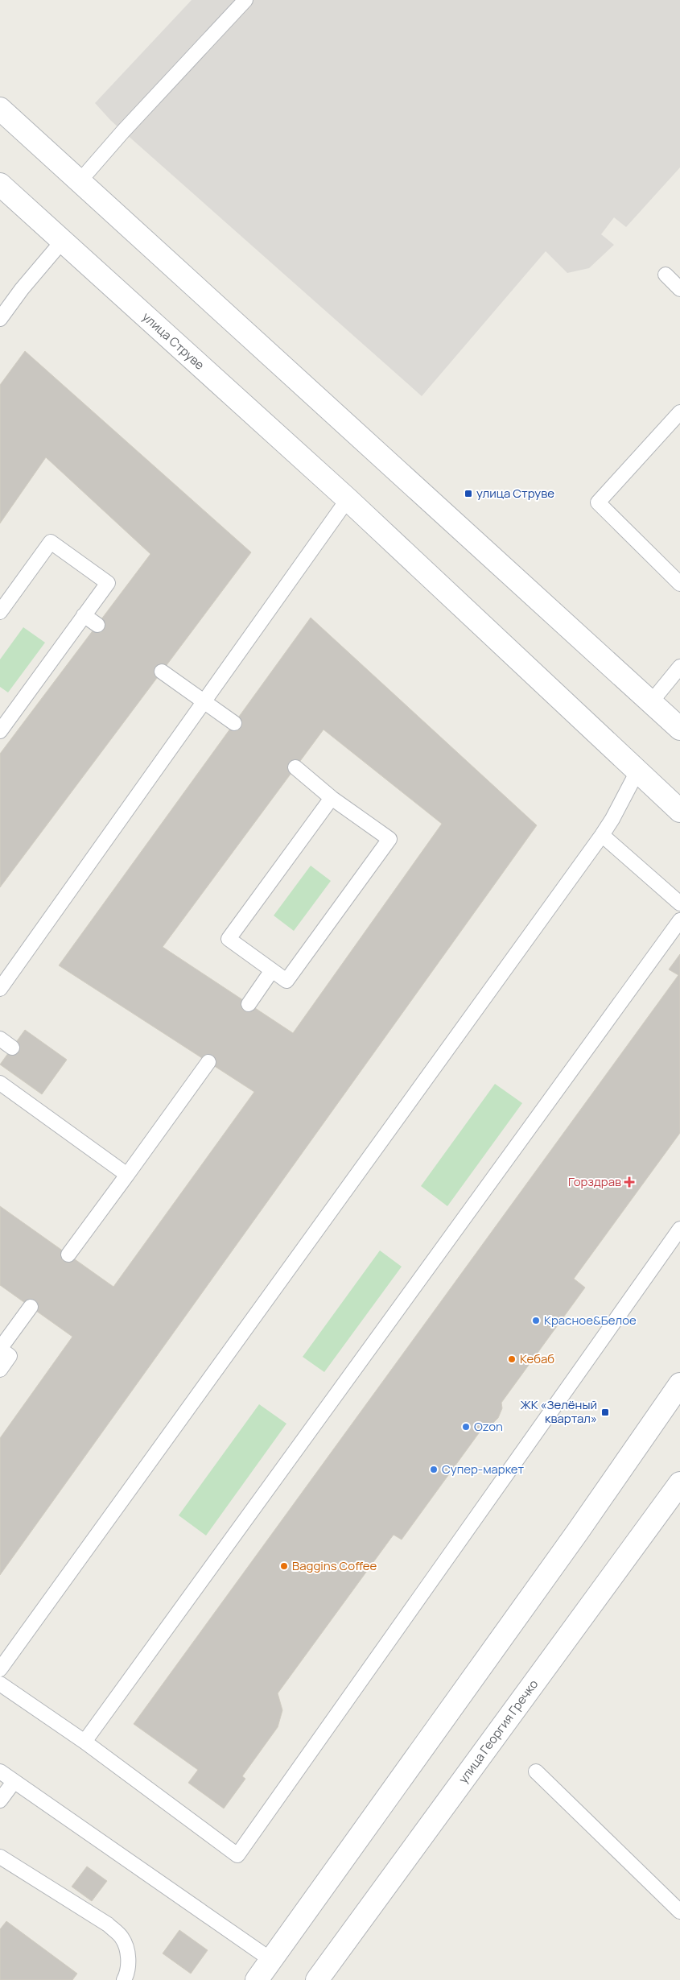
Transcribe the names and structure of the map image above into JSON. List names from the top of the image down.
{
  "streets": {
    "street": ["улица Струве", "улица Георгия Гречко"]
  },
  "places": {
    "transit": ["улица Струве", "ЖК «Зелёный квартал»"],
    "health": ["Горздрав"],
    "other": [
      "Красное&Белое",
      "Кебаб",
      "Ozon",
      "Супер-маркет",
      "Baggins Coffee"
    ]
  }
}
